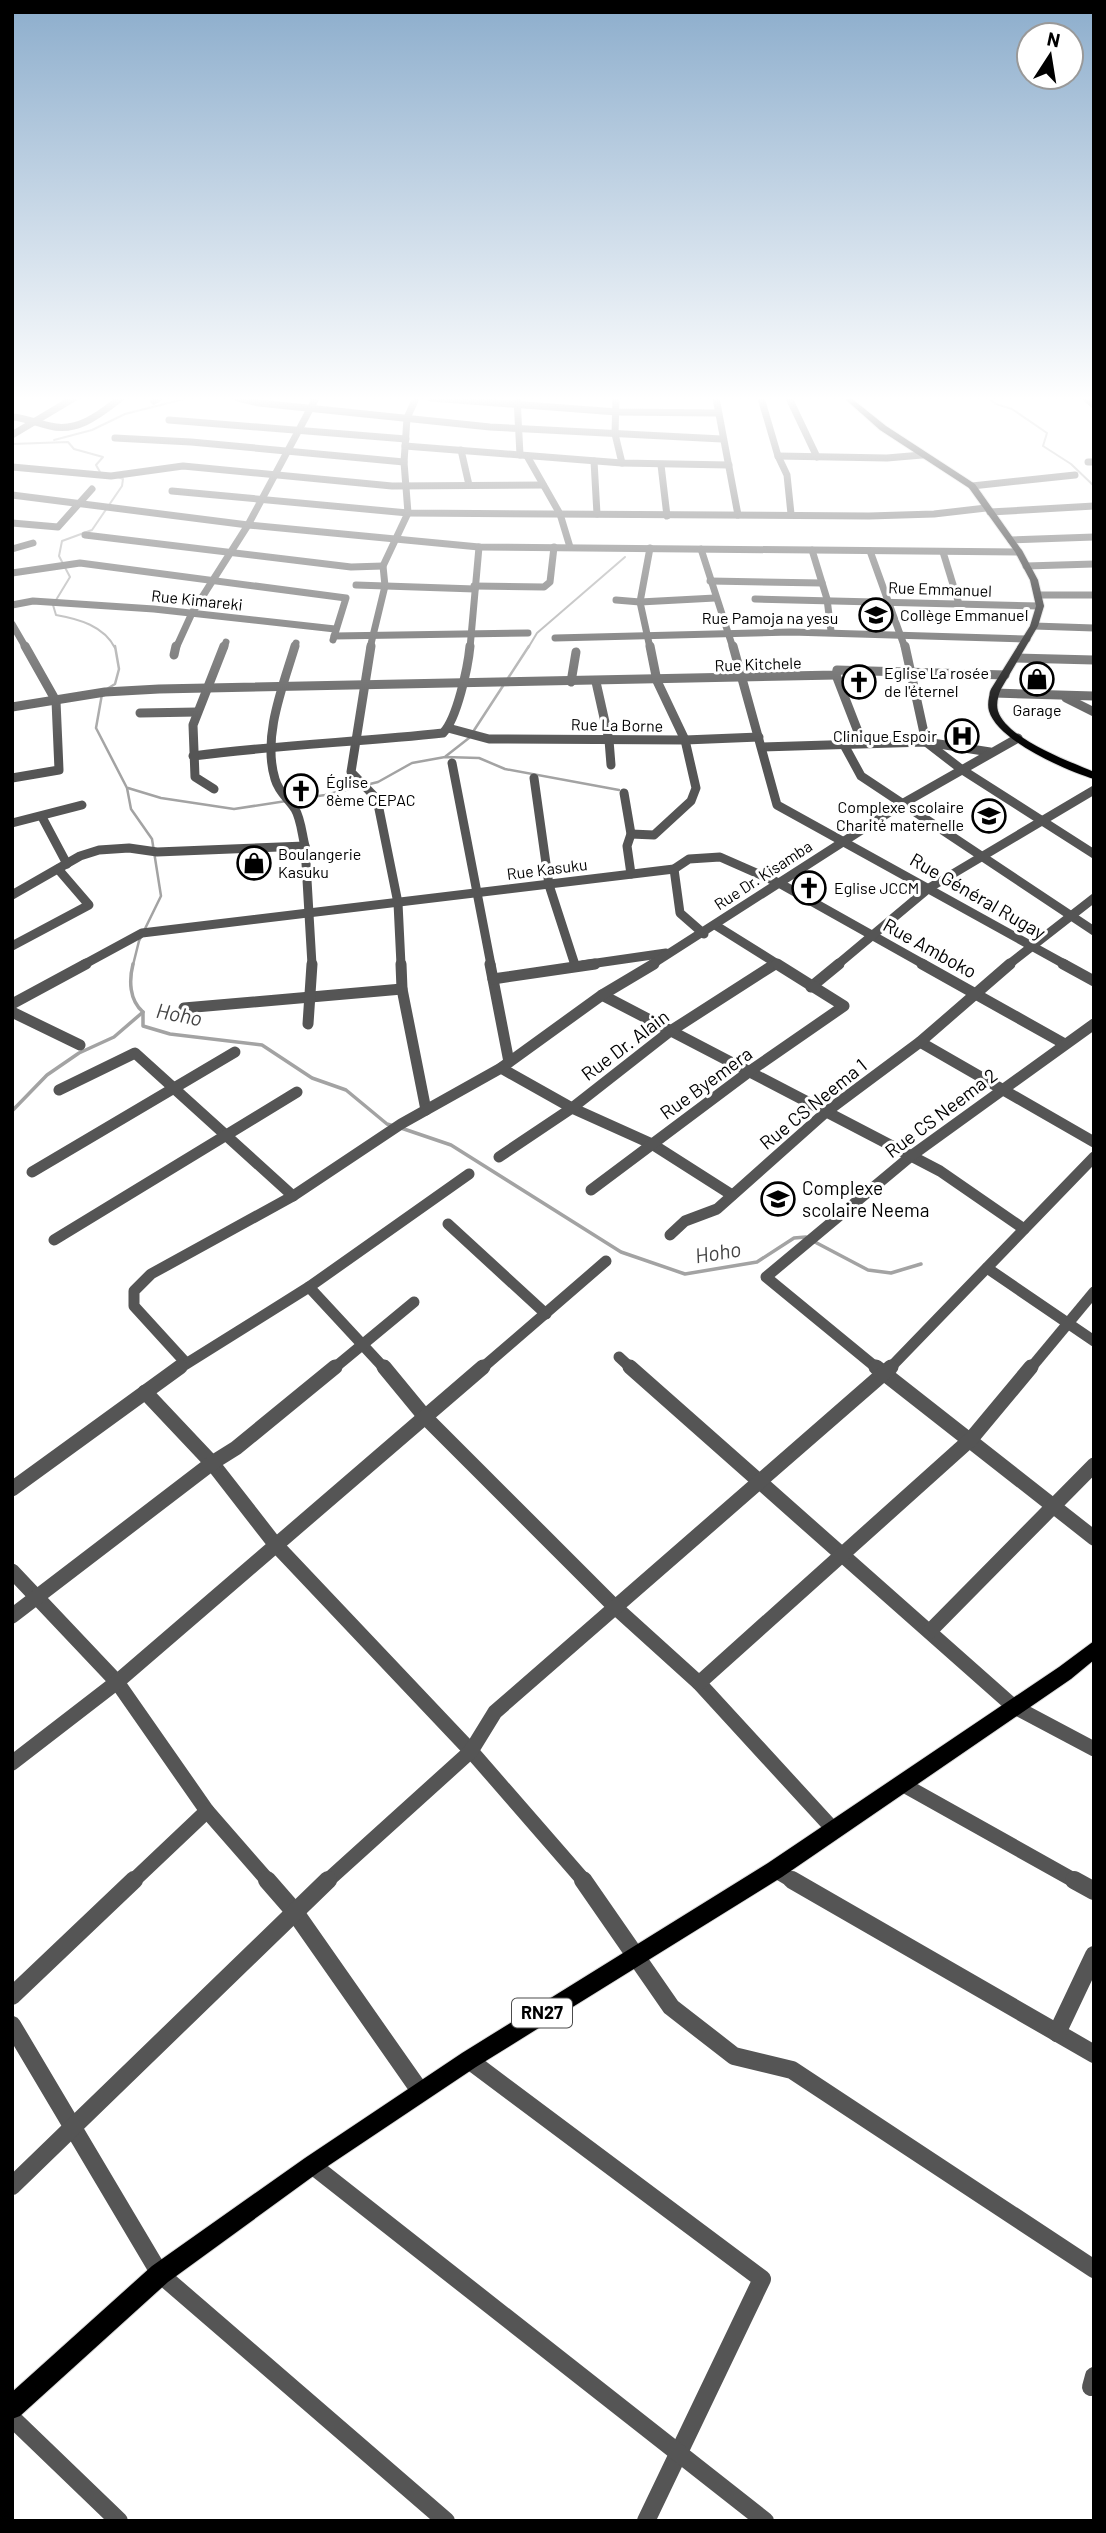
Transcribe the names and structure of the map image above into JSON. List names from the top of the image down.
{
  "streets": {
    "main road": ["RN27"],
    "street": [
      "Rue Emmanuel",
      "Rue Kimareki",
      "Rue Pamoja na yesu",
      "Rue Kitchele",
      "Rue La Borne",
      "Rue Kasuku",
      "Rue Dr. Kisamba",
      "Rue Général Rugay",
      "Rue Amboko",
      "Rue Dr. Alain",
      "Rue Byemera",
      "Rue CS Neema 1",
      "Rue CS Neema 2"
    ]
  },
  "crossings": [
    ["Rue Kasuku", "Rue Dr. Kisamba"],
    ["Rue Kasuku", "Rue Amboko"],
    ["Rue Dr. Kisamba", "Rue Général Rugay"],
    ["Rue Dr. Kisamba", "Rue Amboko"],
    ["Rue Général Rugay", "Rue CS Neema 1"],
    ["Rue Amboko", "Rue CS Neema 1"],
    ["Rue Amboko", "Rue CS Neema 2"]
  ],
  "water": ["Hoho"],
  "places": {
    "school or university": ["Collège Emmanuel", "Complexe scolaire Charité maternelle", "Complexe scolaire Neema"],
    "shop": ["Garage", "Boulangerie Kasuku"],
    "church": ["Eglise La rosée de l'éternel", "Église 8ème CEPAC", "Eglise JCCM"],
    "hospital": ["Clinique Espoir"]
  },
  "north": "top"
}
